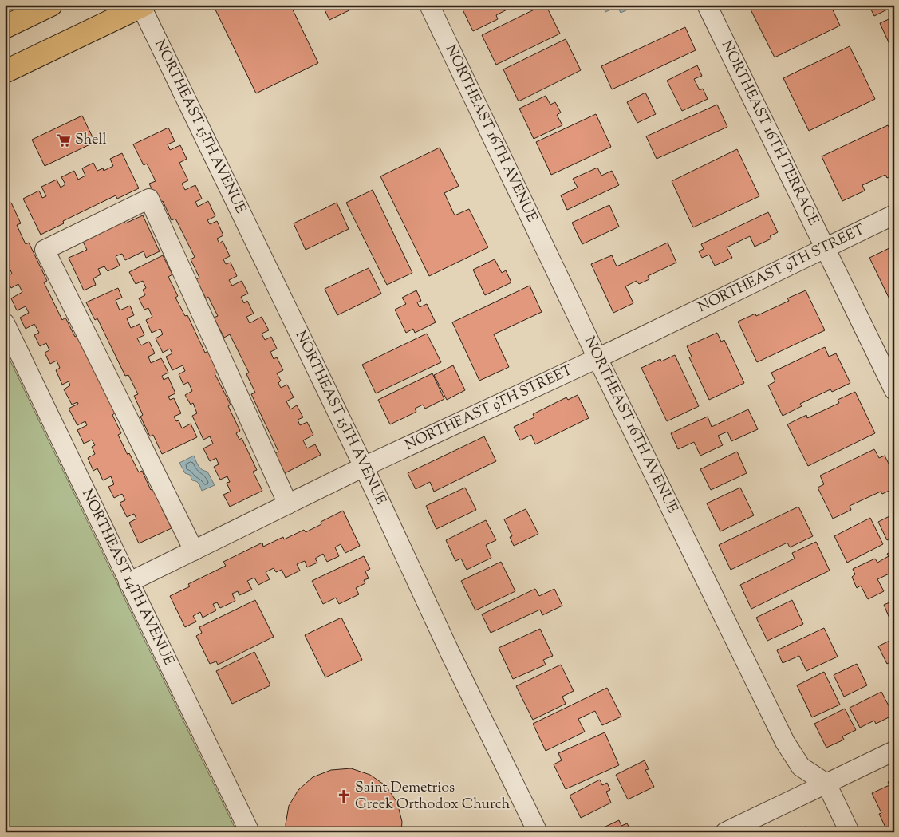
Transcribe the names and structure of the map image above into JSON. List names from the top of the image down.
{
  "streets": {
    "street": [
      "NORTHEAST 15TH AVENUE",
      "NORTHEAST 16TH TERRACE",
      "NORTHEAST 16TH AVENUE",
      "NORTHEAST 9TH STREET",
      "NORTHEAST 14TH AVENUE"
    ]
  },
  "crossings": [
    ["NORTHEAST 15TH AVENUE", "NORTHEAST 9TH STREET"],
    ["NORTHEAST 16TH TERRACE", "NORTHEAST 9TH STREET"],
    ["NORTHEAST 16TH AVENUE", "NORTHEAST 9TH STREET"],
    ["NORTHEAST 9TH STREET", "NORTHEAST 14TH AVENUE"]
  ],
  "places": {
    "supermarket": ["Shell"],
    "church": ["Saint Demetrios Greek Orthodox Church"]
  }
}
